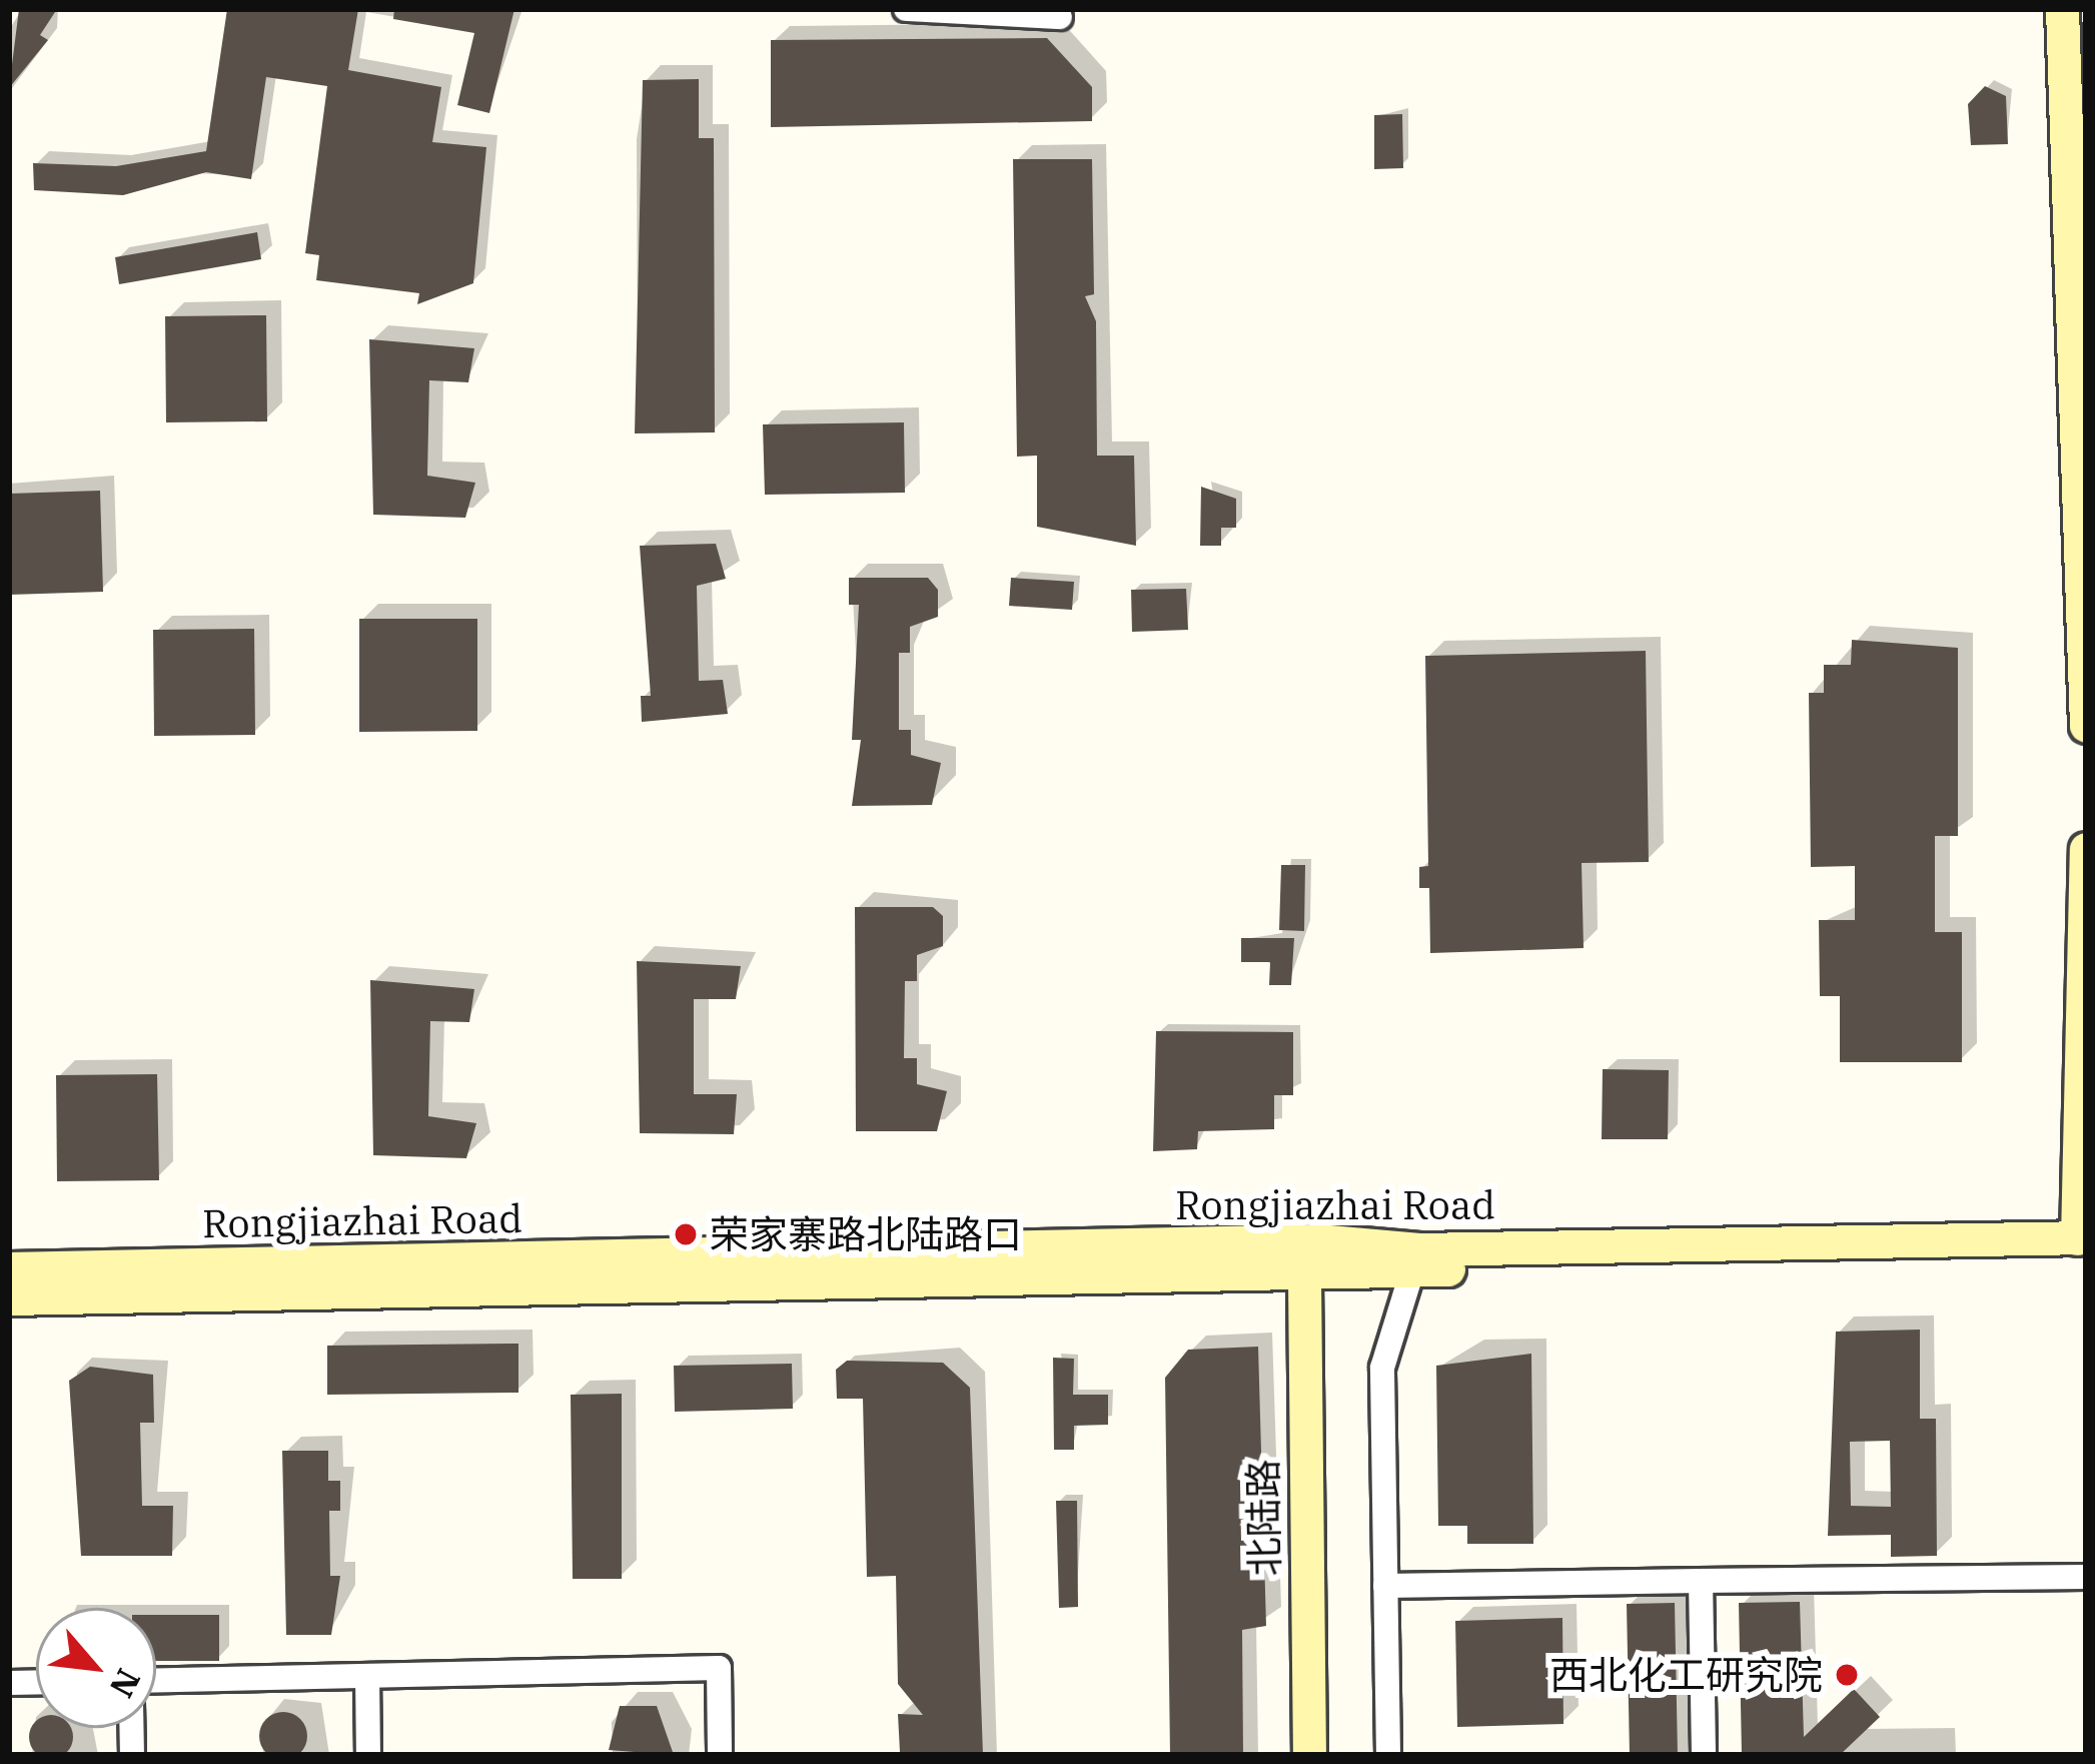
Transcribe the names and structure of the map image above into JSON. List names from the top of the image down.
{
  "streets": {
    "street": ["Rongjiazhai Road", "北陆路"]
  },
  "crossings": [
    ["Rongjiazhai Road", "北陆路"]
  ],
  "places": ["荣家寨路北陆路口", "西北化工研究院"],
  "north": "bottom right"
}
